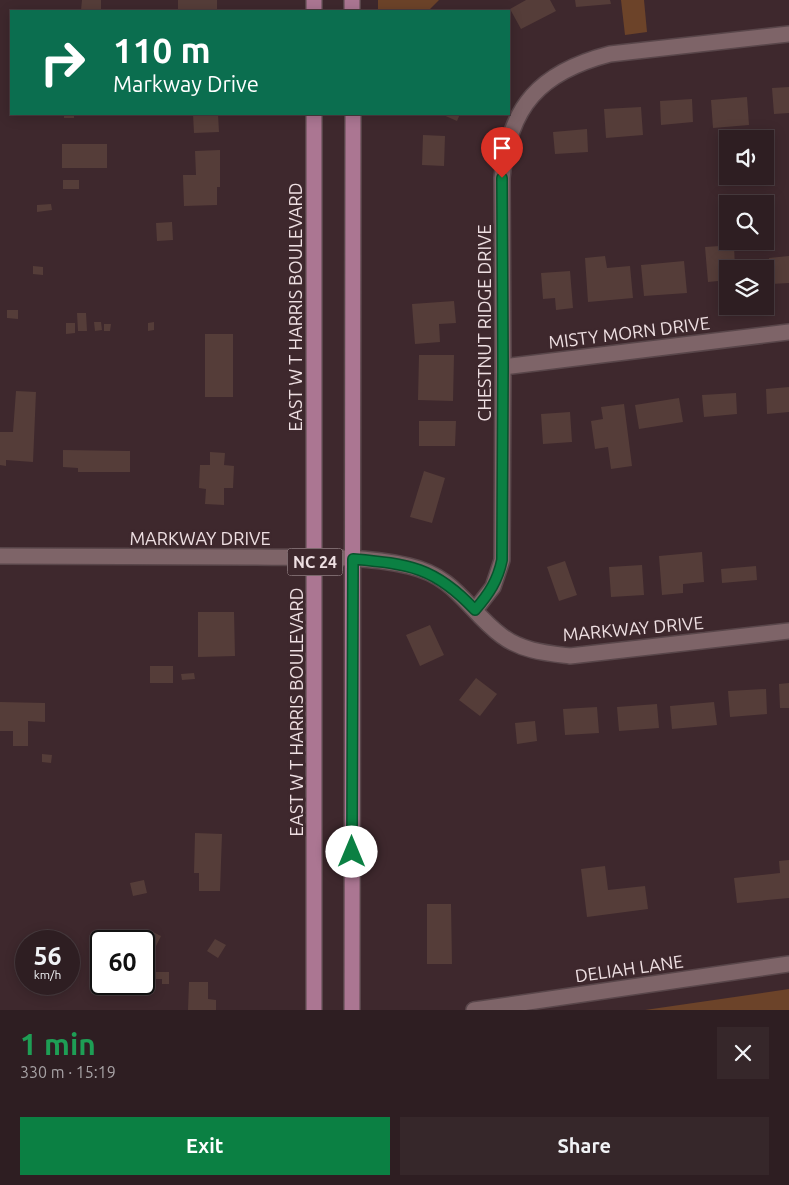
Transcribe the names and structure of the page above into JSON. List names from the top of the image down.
{
  "streets": {
    "main road": ["EAST W T HARRIS BOULEVARD", "NC 24"],
    "street": [
      "CHESTNUT RIDGE DRIVE",
      "MISTY MORN DRIVE",
      "MARKWAY DRIVE",
      "DELIAH LANE"
    ]
  },
  "crossings": [
    ["EAST W T HARRIS BOULEVARD", "MARKWAY DRIVE"],
    ["CHESTNUT RIDGE DRIVE", "MISTY MORN DRIVE"],
    ["CHESTNUT RIDGE DRIVE", "MARKWAY DRIVE"],
    ["MARKWAY DRIVE", "NC 24"]
  ],
  "page": {
    "turn": ["110 m", "Markway Drive"],
    "speed": "56 km/h",
    "limit": "60",
    "heading": ["1 min", "330 m · 15:19"],
    "buttons": ["Exit", "Share"]
  }
}
